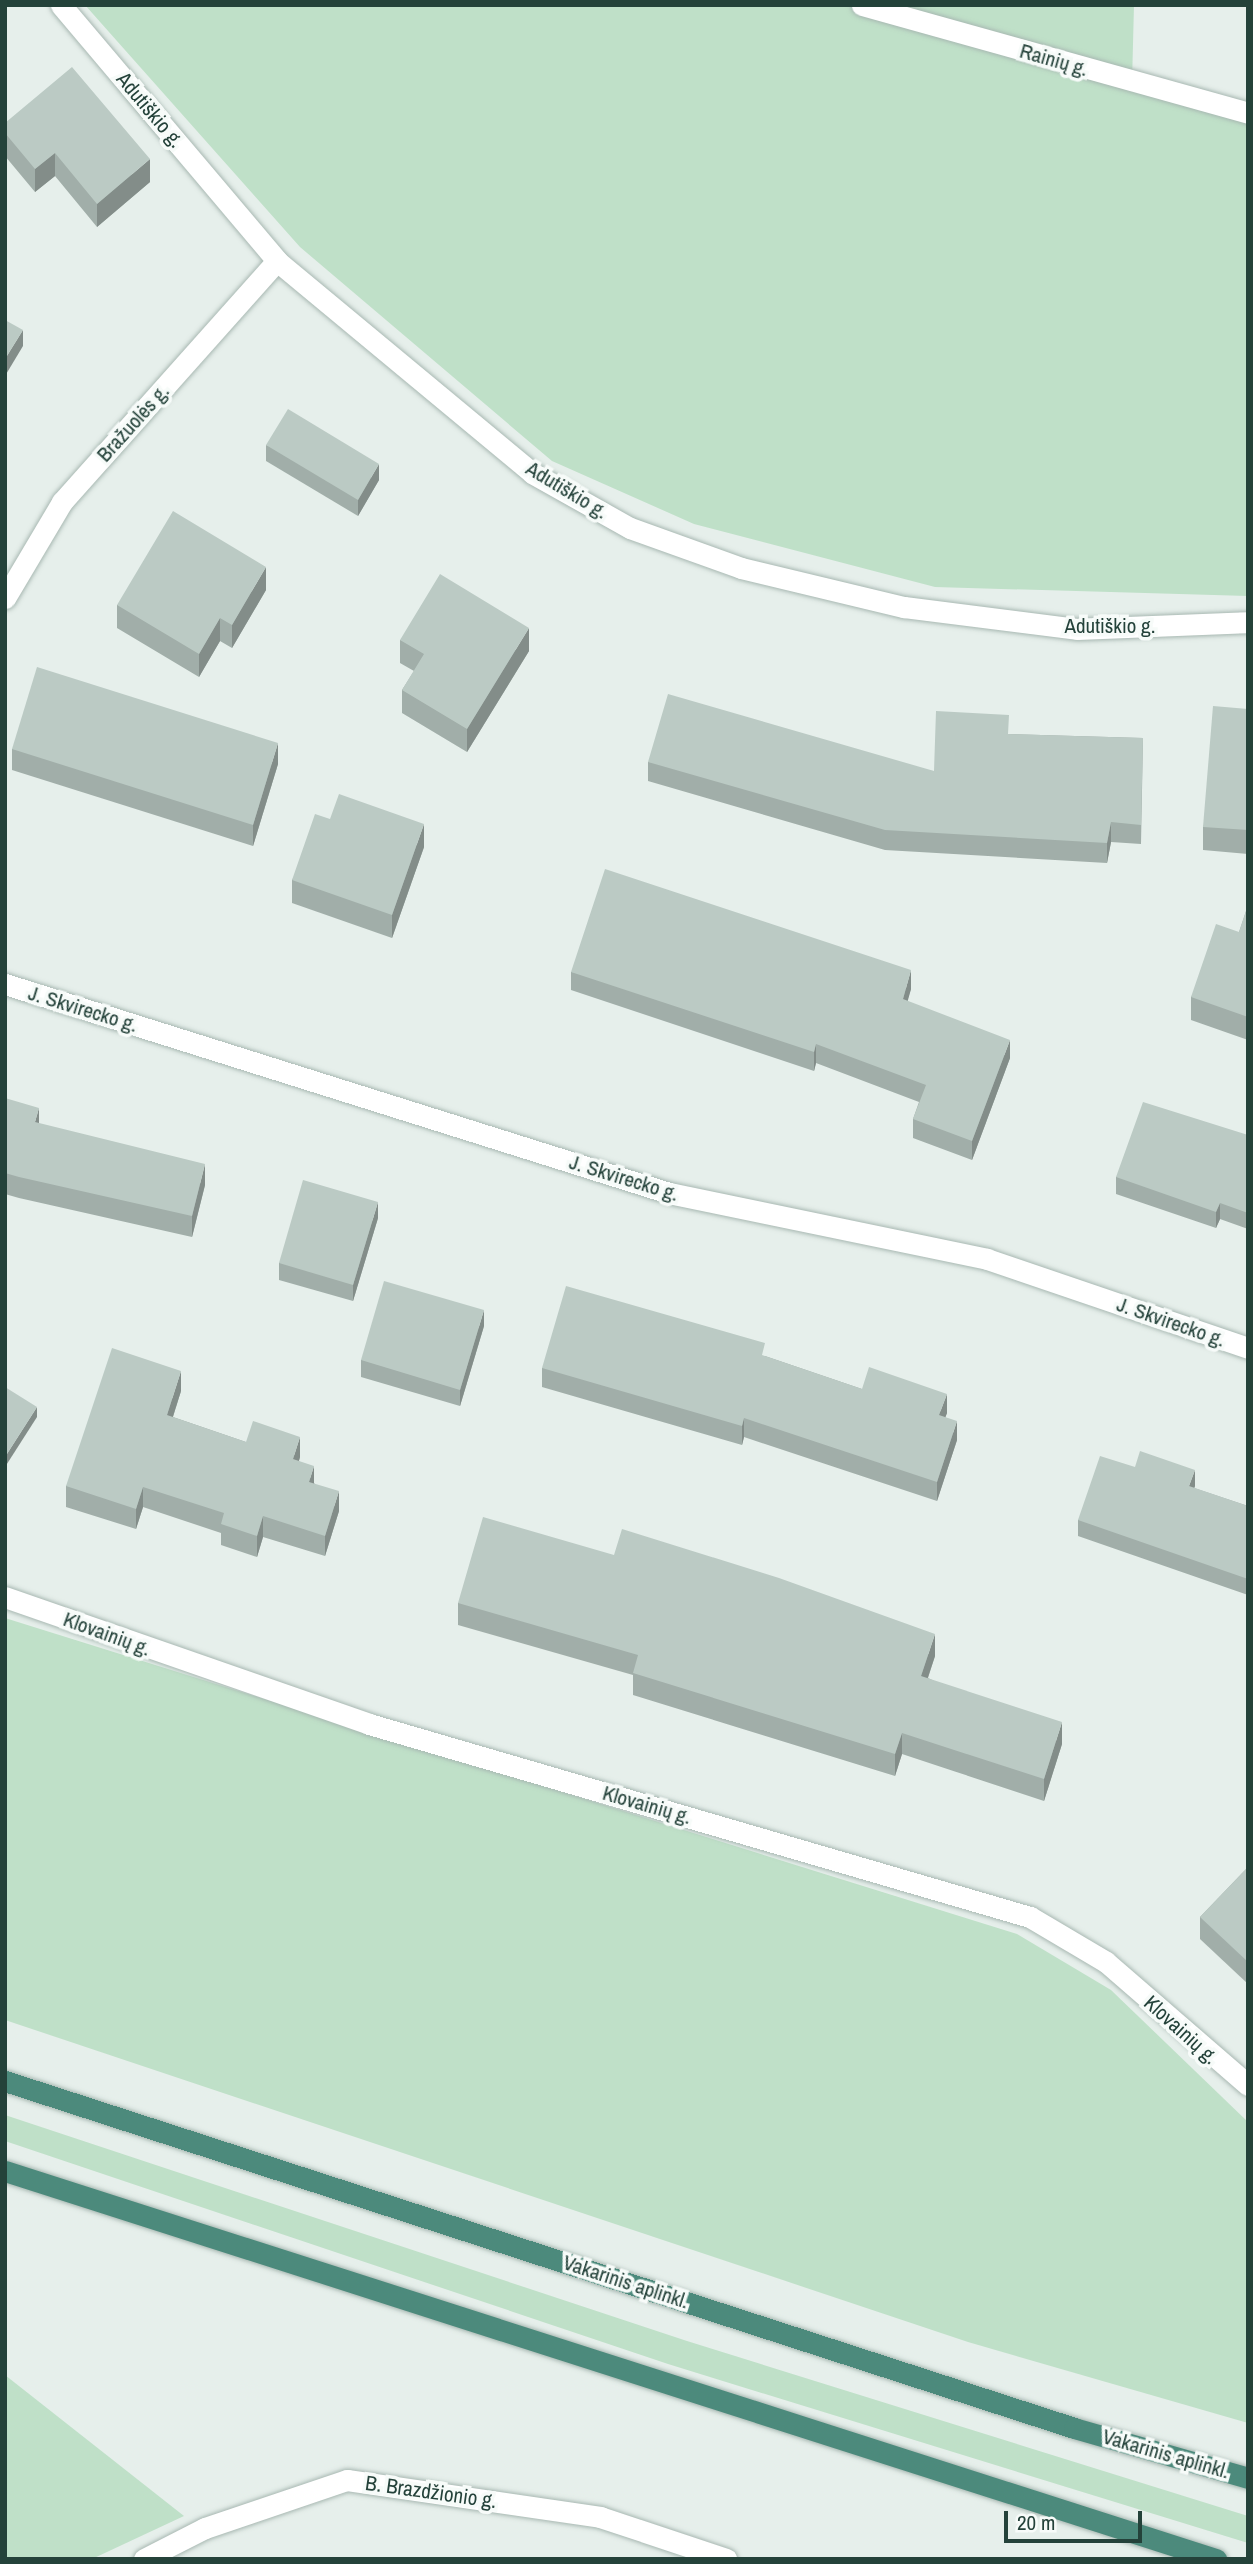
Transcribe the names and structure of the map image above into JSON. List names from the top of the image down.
{
  "streets": {
    "highway": ["Vakarinis aplinkl."],
    "street": [
      "Rainių g.",
      "Adutiškio g.",
      "Bražuolės g.",
      "J. Skvirecko g.",
      "Klovainių g.",
      "B. Brazdžionio g."
    ]
  },
  "crossings": [
    ["Adutiškio g.", "Bražuolės g."]
  ],
  "scale_bar": "20 m"
}
